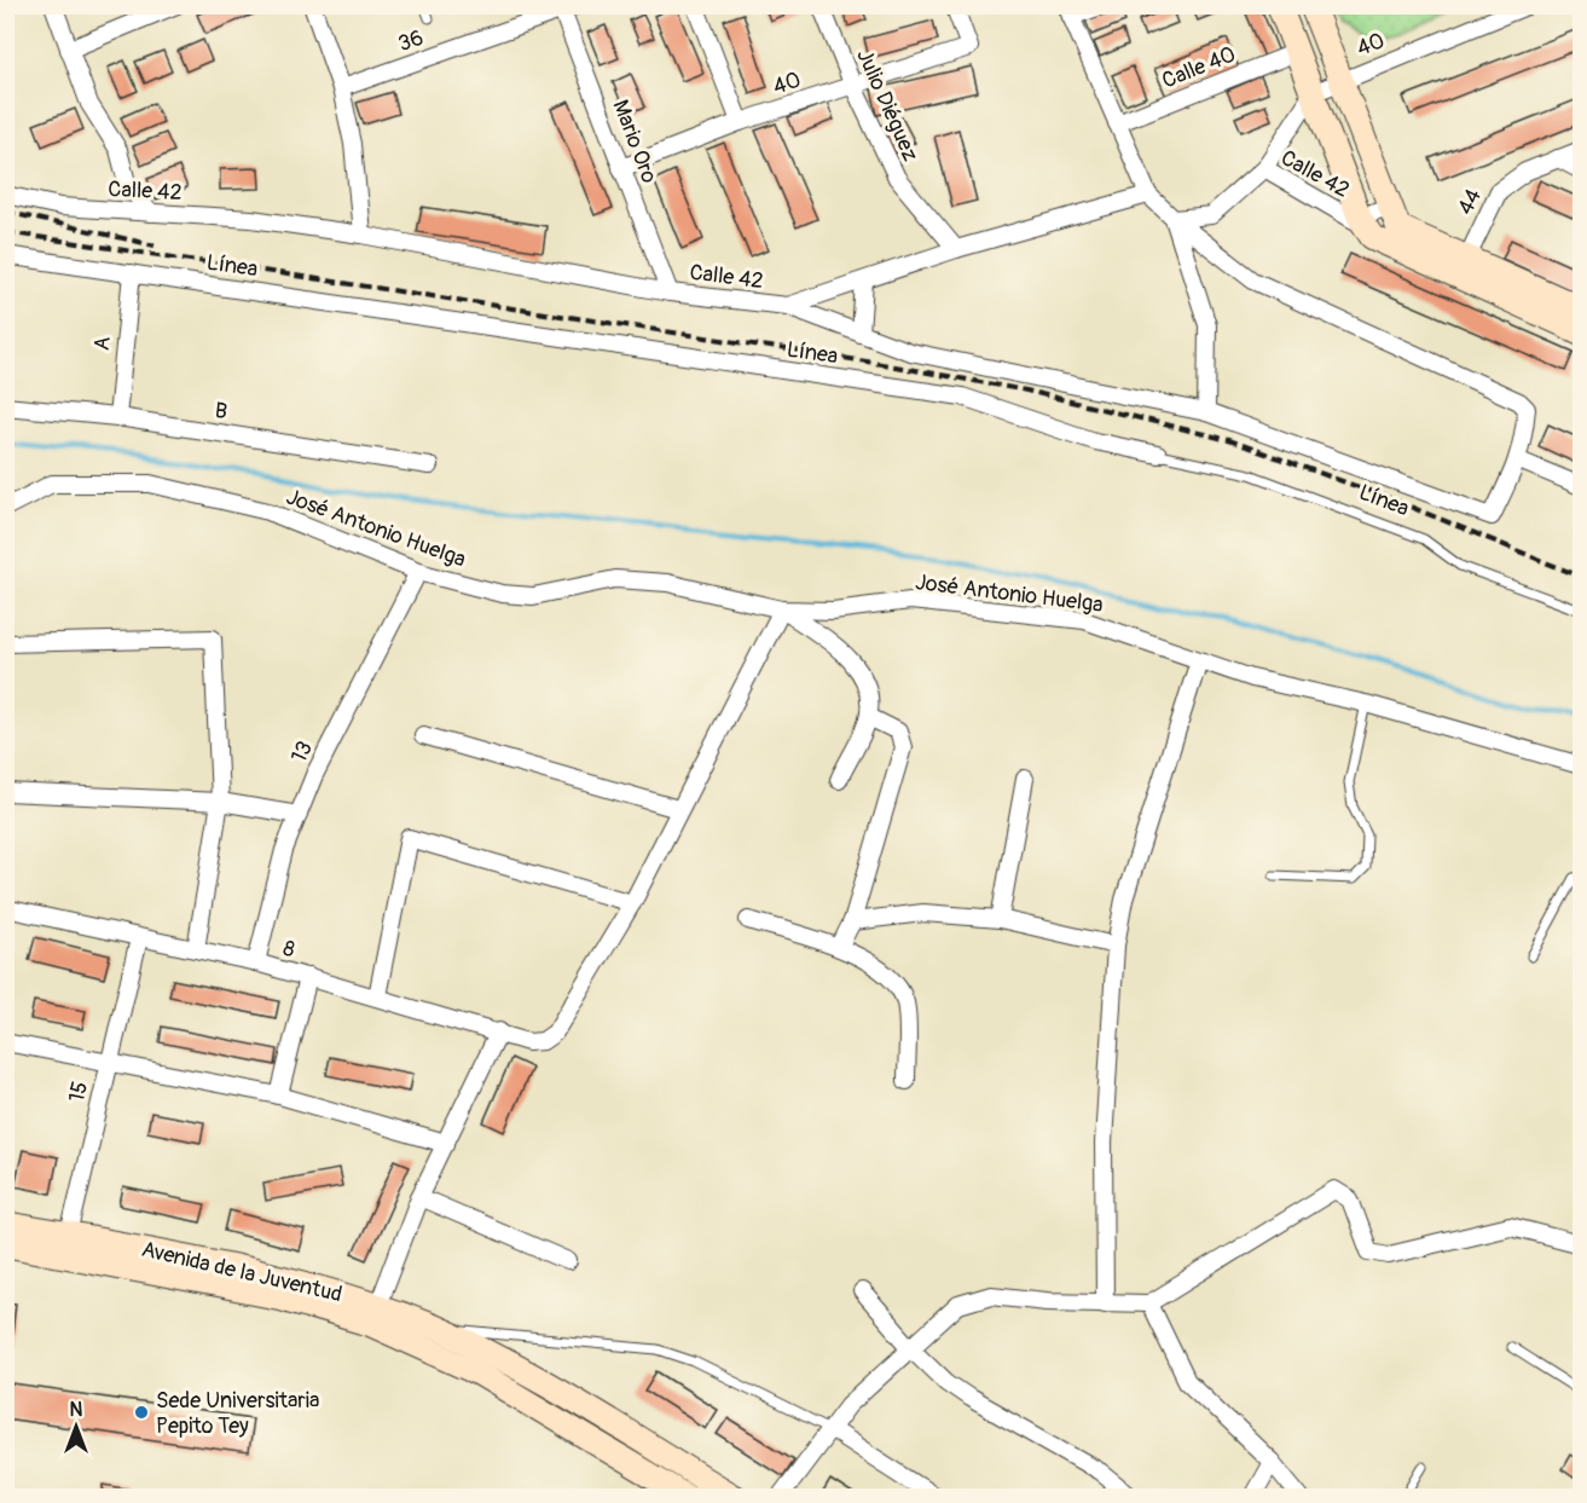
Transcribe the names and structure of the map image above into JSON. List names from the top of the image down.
{
  "streets": {
    "main road": ["Avenida de la Juventud"],
    "street": [
      "36",
      "40",
      "Calle 40",
      "Julio Diéguez",
      "Mario Oro",
      "Calle 42",
      "44",
      "Línea",
      "A",
      "B",
      "José Antonio Huelga",
      "13",
      "8",
      "15"
    ]
  },
  "crossings": [
    ["36", "Mario Oro"],
    ["40", "Julio Diéguez"],
    ["40", "Mario Oro"],
    ["Julio Diéguez", "Calle 42"],
    ["Mario Oro", "Calle 42"],
    ["Calle 42", "Línea"],
    ["Línea", "A"],
    ["A", "B"],
    ["José Antonio Huelga", "13"],
    ["13", "8"],
    ["8", "15"],
    ["15", "Avenida de la Juventud"]
  ],
  "places": ["Sede Universitaria Pepito Tey"],
  "north": "top"
}
